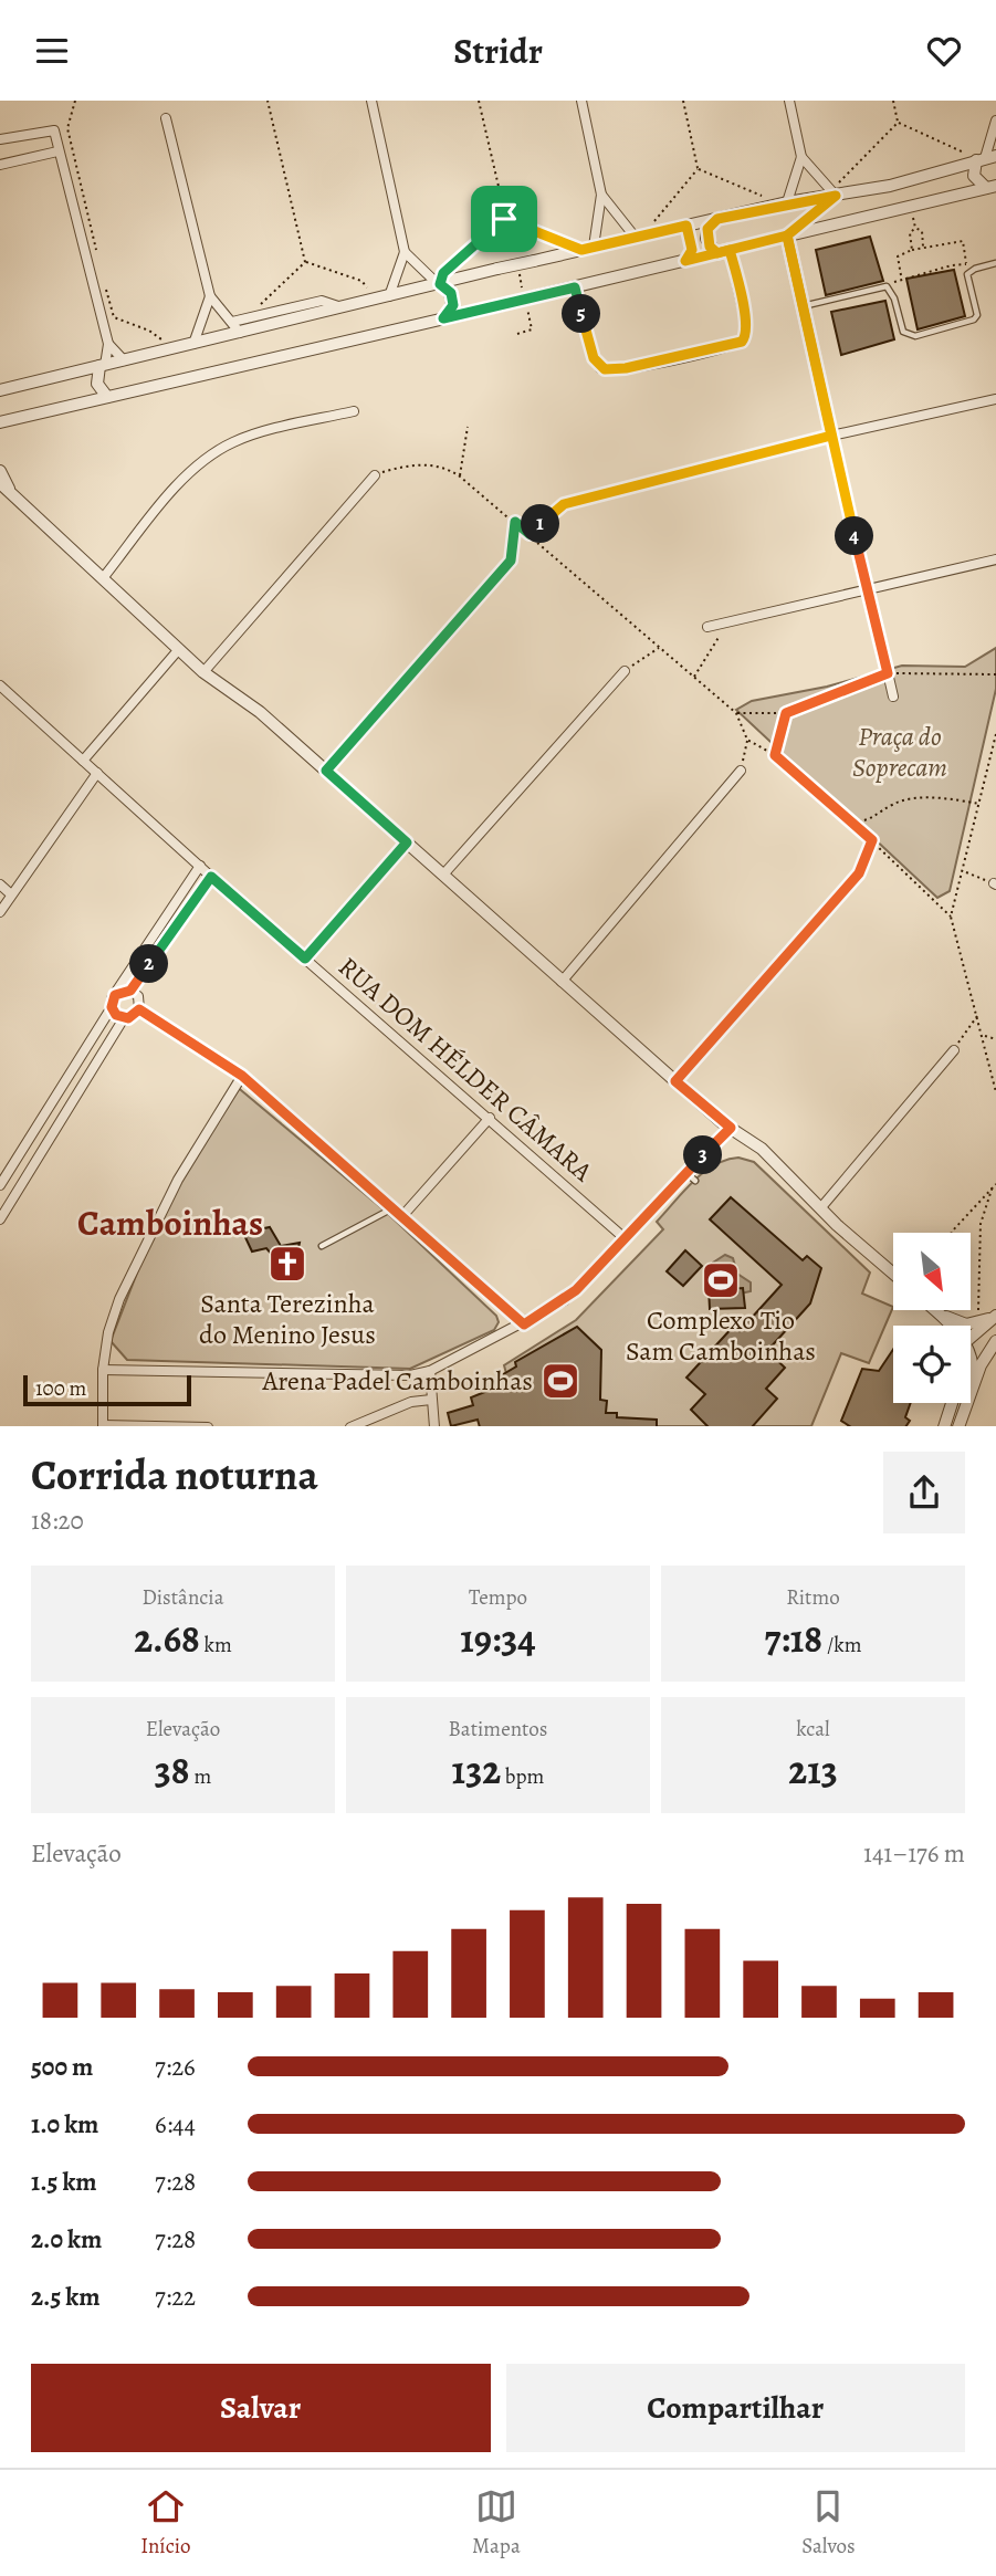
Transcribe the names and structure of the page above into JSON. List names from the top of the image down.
{
  "streets": {
    "street": ["RUA DOM HÉLDER CÂMARA"]
  },
  "districts": ["Camboinhas"],
  "parks": ["Praça do Soprecam"],
  "places": {
    "church": ["Santa Terezinha do Menino Jesus"],
    "sports": ["Complexo Tio Sam Camboinhas", "Arena Padel Camboinhas"]
  },
  "scale_bar": "100 m",
  "north": "bottom right",
  "page": {
    "header": "Stridr",
    "pins": [
      "5",
      "1",
      "4",
      "2",
      "3"
    ],
    "scale": "100 m",
    "heading": ["Corrida noturna", "18:20"],
    "stats": [
      ["Distância", "2.68 km"],
      ["Tempo", "19:34"],
      ["Ritmo", "7:18 /km"],
      ["Elevação", "38 m"],
      ["Batimentos", "132 bpm"],
      ["kcal", "213"]
    ],
    "chart": ["Elevação", "141–176 m"],
    "list": [
      {
        "name": "500 m",
        "note": "7:26"
      },
      {
        "name": "1.0 km",
        "note": "6:44"
      },
      {
        "name": "1.5 km",
        "note": "7:28"
      },
      {
        "name": "2.0 km",
        "note": "7:28"
      },
      {
        "name": "2.5 km",
        "note": "7:22"
      }
    ],
    "buttons": ["Salvar", "Compartilhar"],
    "tabs": ["Início", "Mapa", "Salvos"]
  }
}
